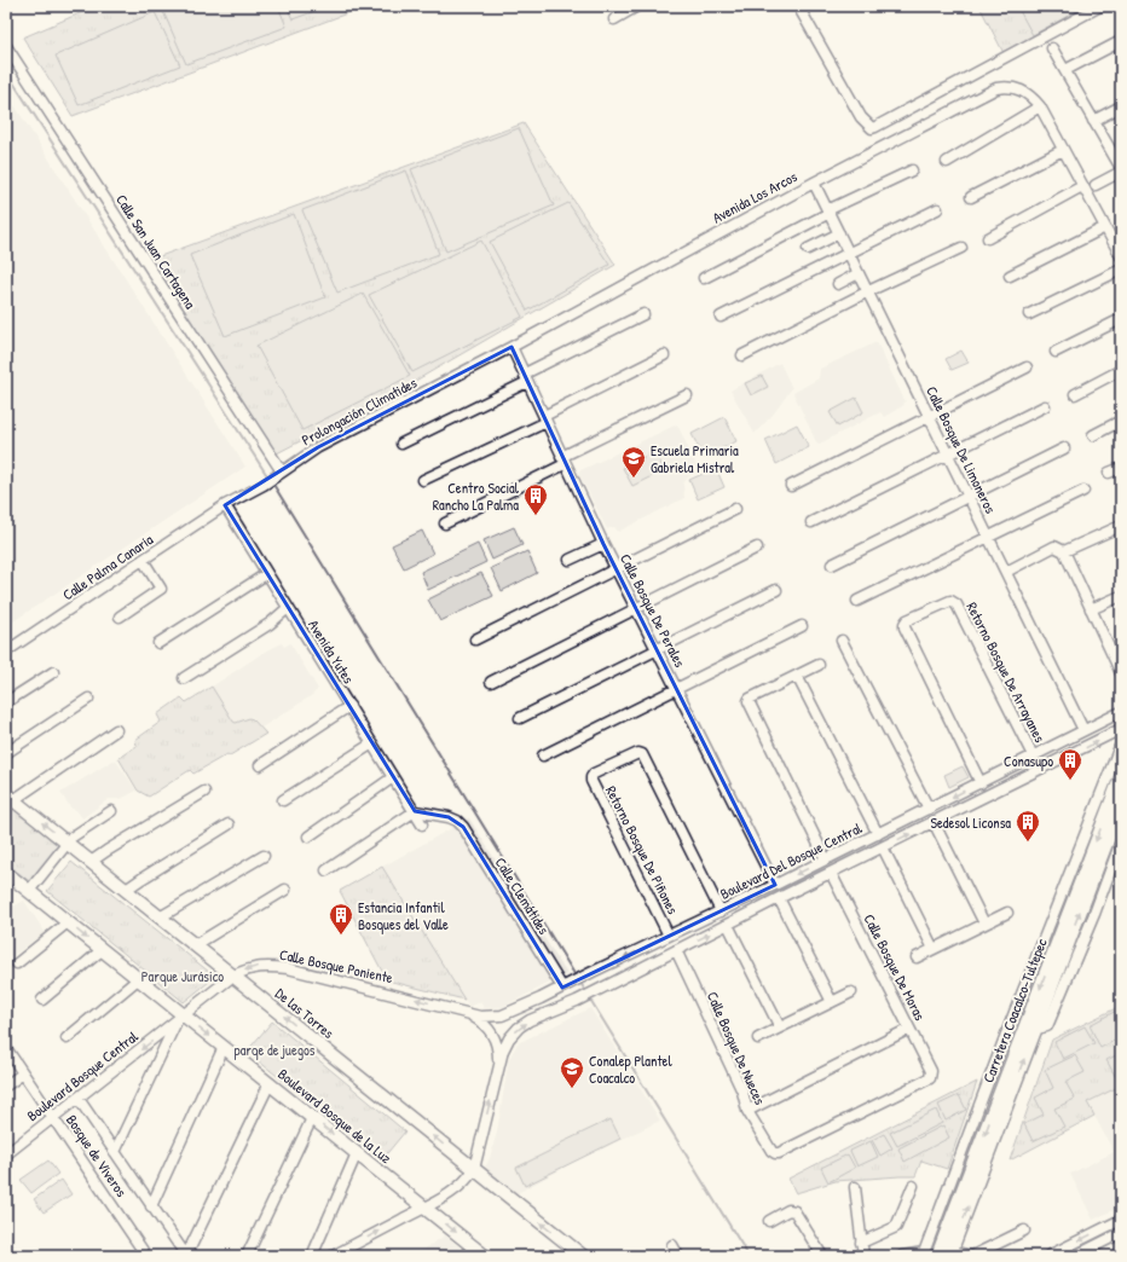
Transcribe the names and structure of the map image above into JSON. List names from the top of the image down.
{
  "streets": {
    "main road": ["Carretera Coacalco-Tultepec", "De las Torres", "Boulevard Bosque de la Luz"],
    "street": [
      "Avenida Los Arcos",
      "Calle San Juan Cartagena",
      "Prolongación Climatides",
      "Calle Bosque De Limoneros",
      "Calle Palma Canaria",
      "Calle Bosque De Perales",
      "Avenida Yutes",
      "Retorno Bosque De Arrayanes",
      "Retorno Bosque De Piñones",
      "Boulevard Del Bosque Central",
      "Calle Clemátides",
      "Calle Bosque Poniente",
      "Calle Bosque De Moras",
      "Calle Bosque De Nueces",
      "Boulevard Bosque Central",
      "Bosque de Viveros"
    ]
  },
  "crossings": [
    ["Avenida Los Arcos", "Prolongación Climatides"],
    ["Avenida Los Arcos", "Calle Bosque De Limoneros"],
    ["Avenida Los Arcos", "Calle Bosque De Perales"],
    ["Calle San Juan Cartagena", "Prolongación Climatides"],
    ["Prolongación Climatides", "Calle Palma Canaria"],
    ["Prolongación Climatides", "Calle Bosque De Perales"],
    ["Prolongación Climatides", "Avenida Yutes"],
    ["Calle Bosque De Limoneros", "Boulevard Del Bosque Central"],
    ["Calle Palma Canaria", "Avenida Yutes"],
    ["Calle Bosque De Perales", "Boulevard Del Bosque Central"],
    ["Avenida Yutes", "Calle Clemátides"],
    ["Retorno Bosque De Arrayanes", "Boulevard Del Bosque Central"],
    ["Retorno Bosque De Piñones", "Boulevard Del Bosque Central"],
    ["Boulevard Del Bosque Central", "Calle Clemátides"],
    ["Boulevard Del Bosque Central", "Calle Bosque Poniente"],
    ["Boulevard Del Bosque Central", "Calle Bosque De Moras"],
    ["Boulevard Del Bosque Central", "Calle Bosque De Nueces"],
    ["Calle Bosque Poniente", "De las Torres"],
    ["Calle Bosque Poniente", "Boulevard Bosque Central"],
    ["Calle Bosque Poniente", "Boulevard Bosque de la Luz"],
    ["Calle Bosque De Moras", "Calle Bosque De Nueces"],
    ["Boulevard Bosque Central", "Boulevard Bosque de la Luz"],
    ["Boulevard Bosque Central", "Bosque de Viveros"]
  ],
  "one_way": ["Calle Bosque Poniente", "De las Torres", "Boulevard Bosque de la Luz"],
  "parks": ["Parque Jurásico", "parqe de juegos"],
  "places": {
    "school or university": ["Escuela Primaria Gabriela Mistral", "Conalep Plantel Coacalco"],
    "building": [
      "Centro Social Rancho La Palma",
      "Conasupo",
      "Sedesol Liconsa",
      "Estancia Infantil Bosques del Valle"
    ]
  }
}
